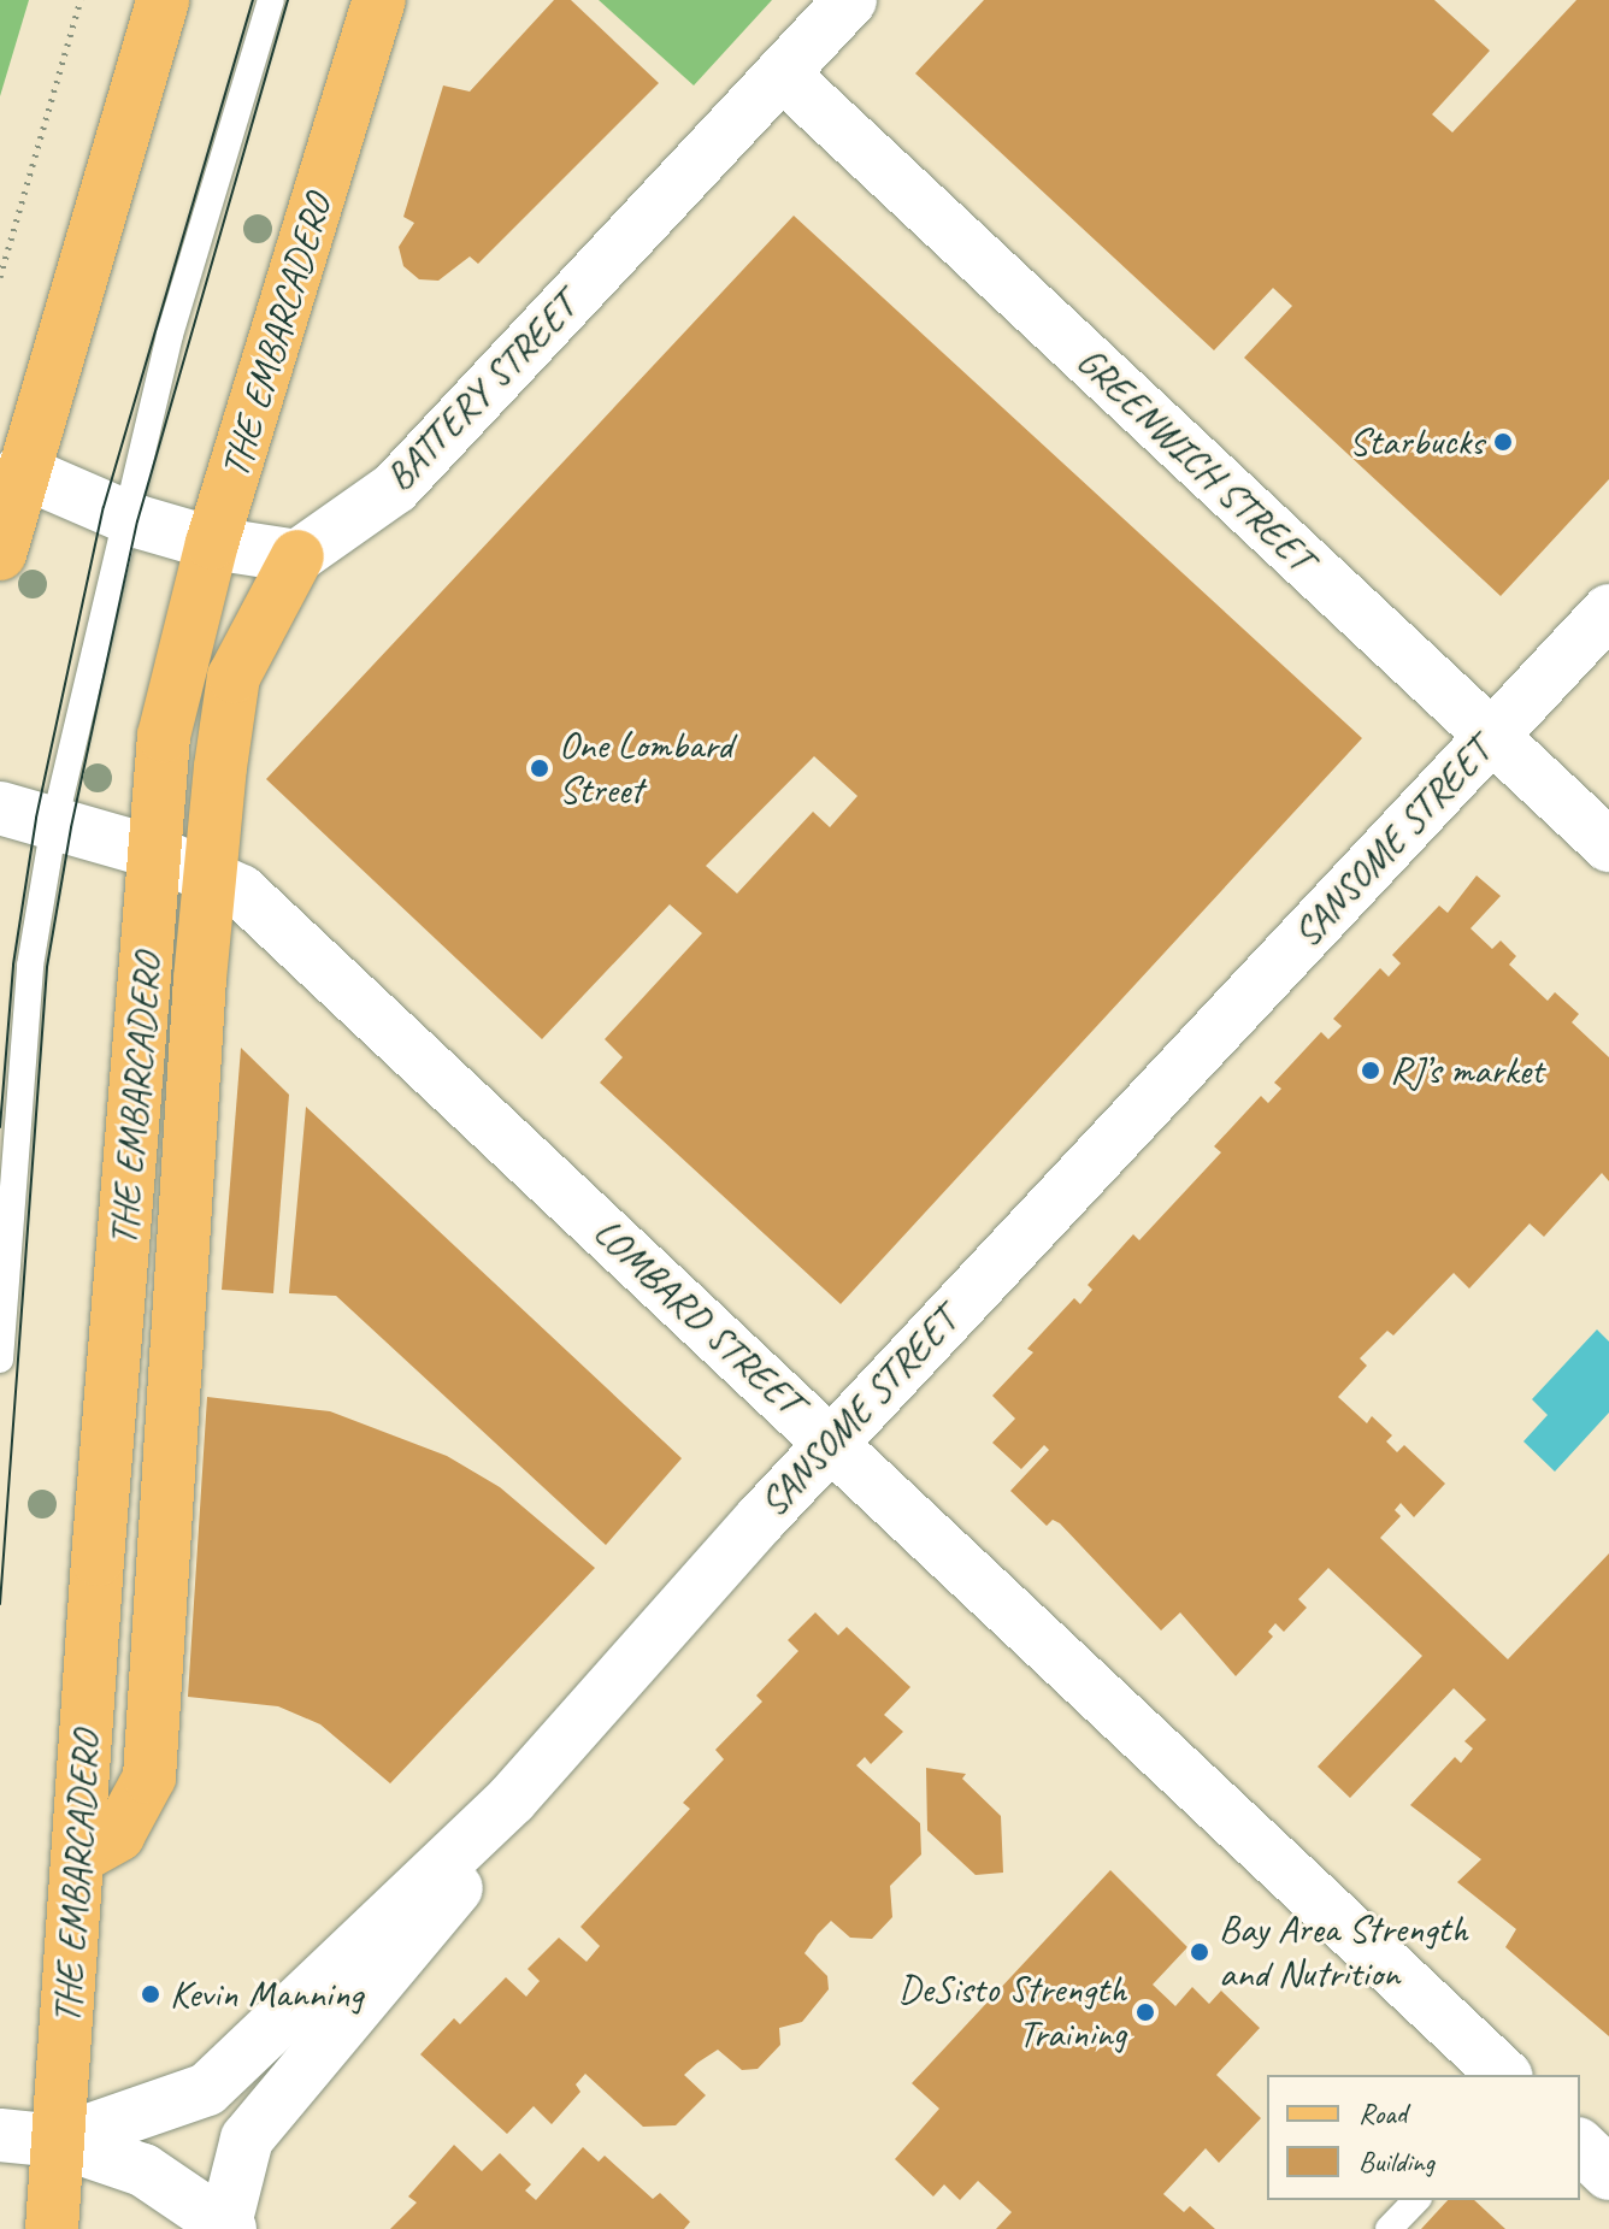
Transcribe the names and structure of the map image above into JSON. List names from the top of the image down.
{
  "streets": {
    "main road": ["THE EMBARCADERO"],
    "street": [
      "BATTERY STREET",
      "GREENWICH STREET",
      "SANSOME STREET",
      "LOMBARD STREET"
    ]
  },
  "crossings": [
    ["THE EMBARCADERO", "SANSOME STREET"],
    ["THE EMBARCADERO", "LOMBARD STREET"],
    ["BATTERY STREET", "GREENWICH STREET"],
    ["GREENWICH STREET", "SANSOME STREET"],
    ["SANSOME STREET", "LOMBARD STREET"]
  ],
  "places": [
    "Starbucks",
    "One Lombard Street",
    "RJ’s market",
    "Bay Area Strength and Nutrition",
    "Kevin Manning",
    "DeSisto Strength Training"
  ],
  "legend": ["Road", "Building"]
}
